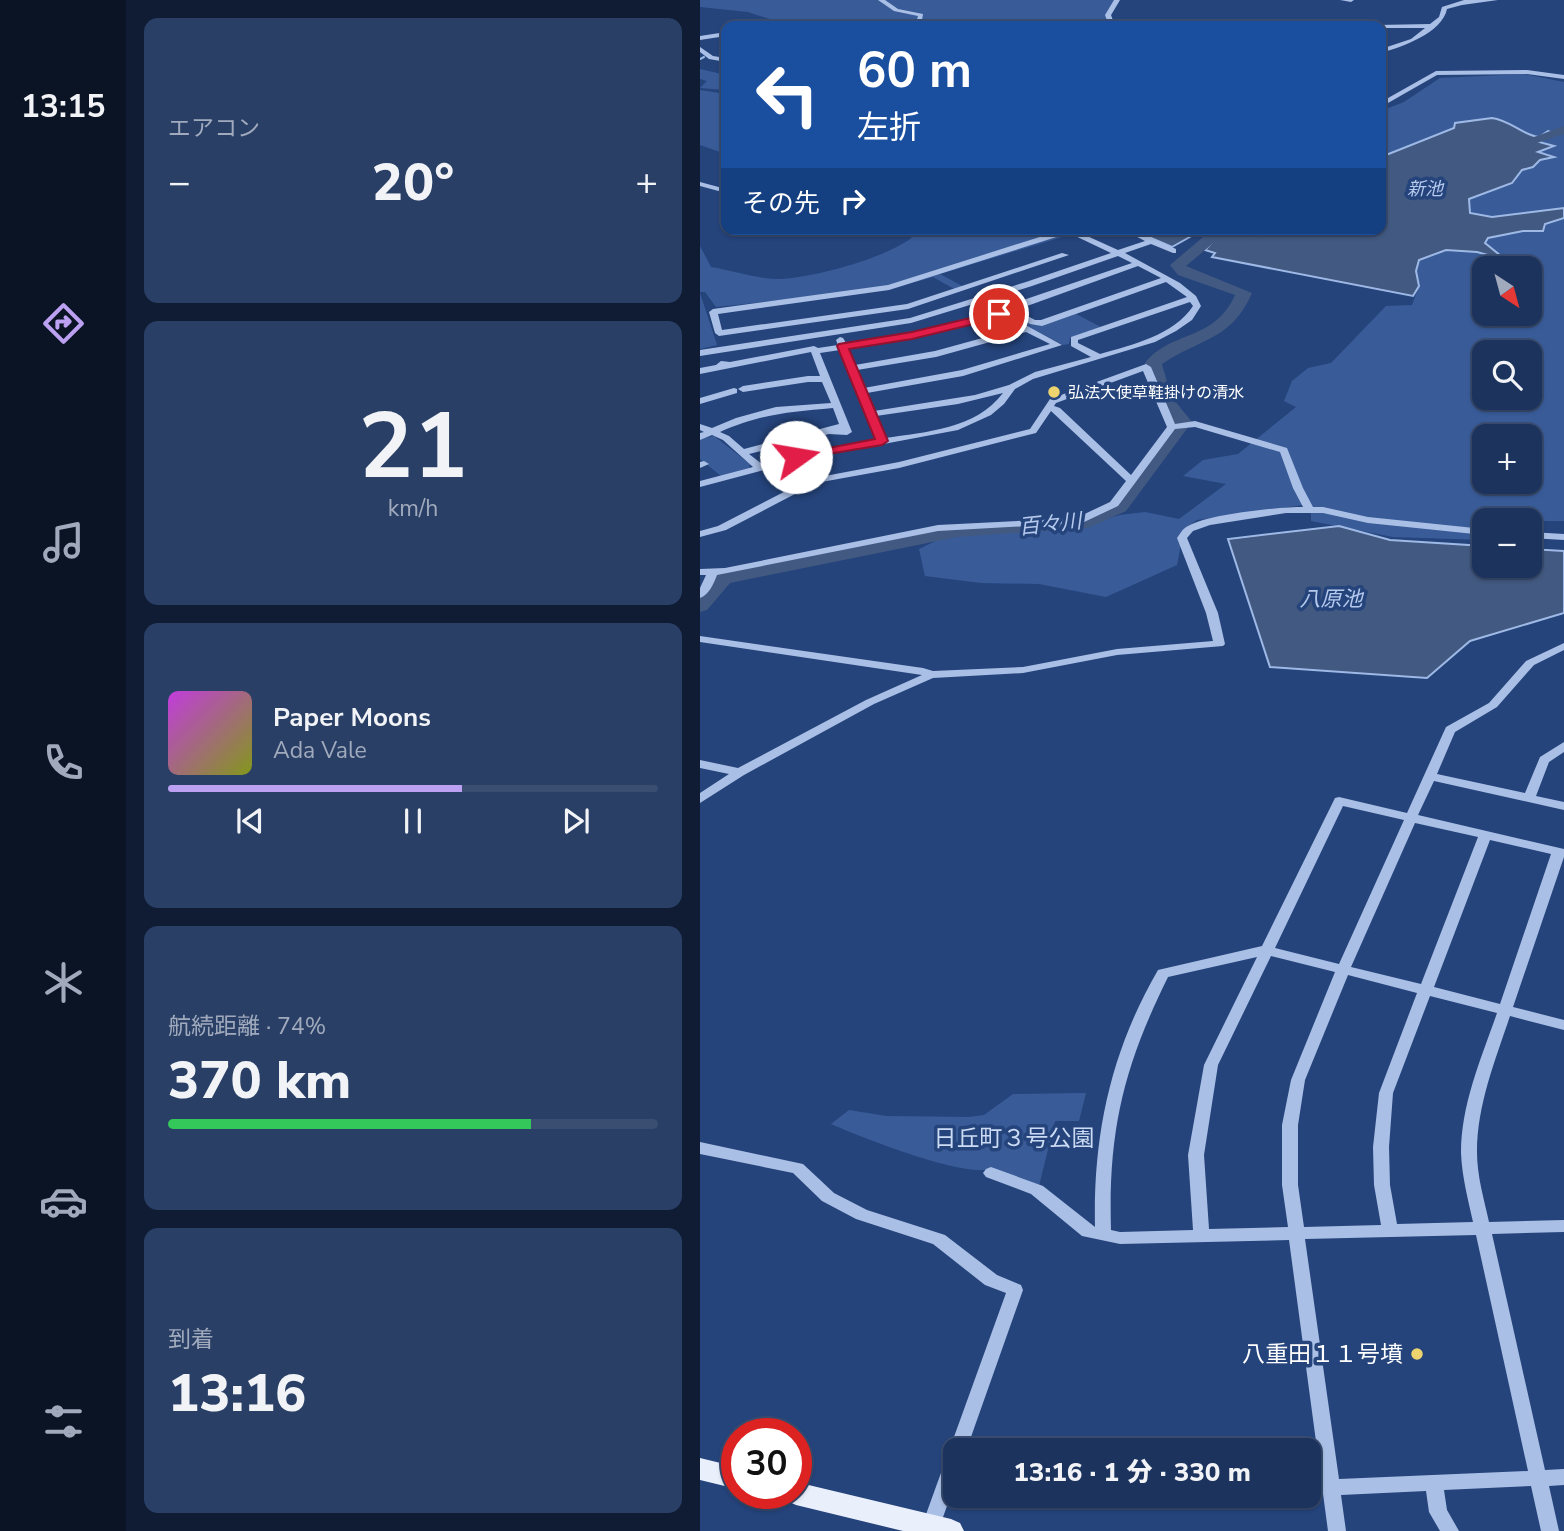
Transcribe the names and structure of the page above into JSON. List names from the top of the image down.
{
  "water": ["新池", "百々川", "八原池"],
  "parks": ["日丘町３号公園"],
  "places": ["弘法大使草鞋掛けの清水", "八重田１１号墳"],
  "north": "bottom right",
  "page": {
    "tabs": "13:15",
    "tile": [
      "エアコン",
      ["21", "km/h"],
      ["航続距離 · 74%", "370 km"],
      ["到着", "13:16"]
    ],
    "turn": ["60 m", "左折"],
    "heat": ["−", "20°", "+"],
    "then": "その先",
    "map_buttons": ["+", "−"],
    "song": ["Paper Moons", "Ada Vale"],
    "limit": "30",
    "trip": "13:16 · 1 分 · 330 m"
  }
}
